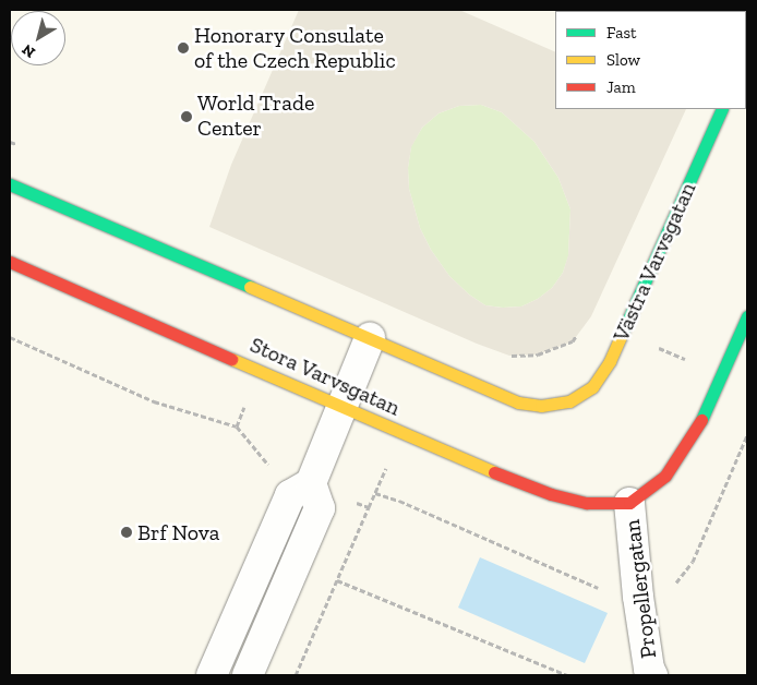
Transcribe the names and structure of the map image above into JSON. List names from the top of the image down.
{
  "streets": {
    "street": ["Västra Varvsgatan", "Stora Varvsgatan", "Propellergatan"]
  },
  "crossings": [
    ["Stora Varvsgatan", "Propellergatan"]
  ],
  "places": ["Honorary Consulate of the Czech Republic", "World Trade Center", "Brf Nova"],
  "legend": ["Fast", "Slow", "Jam"],
  "north": "bottom left"
}
